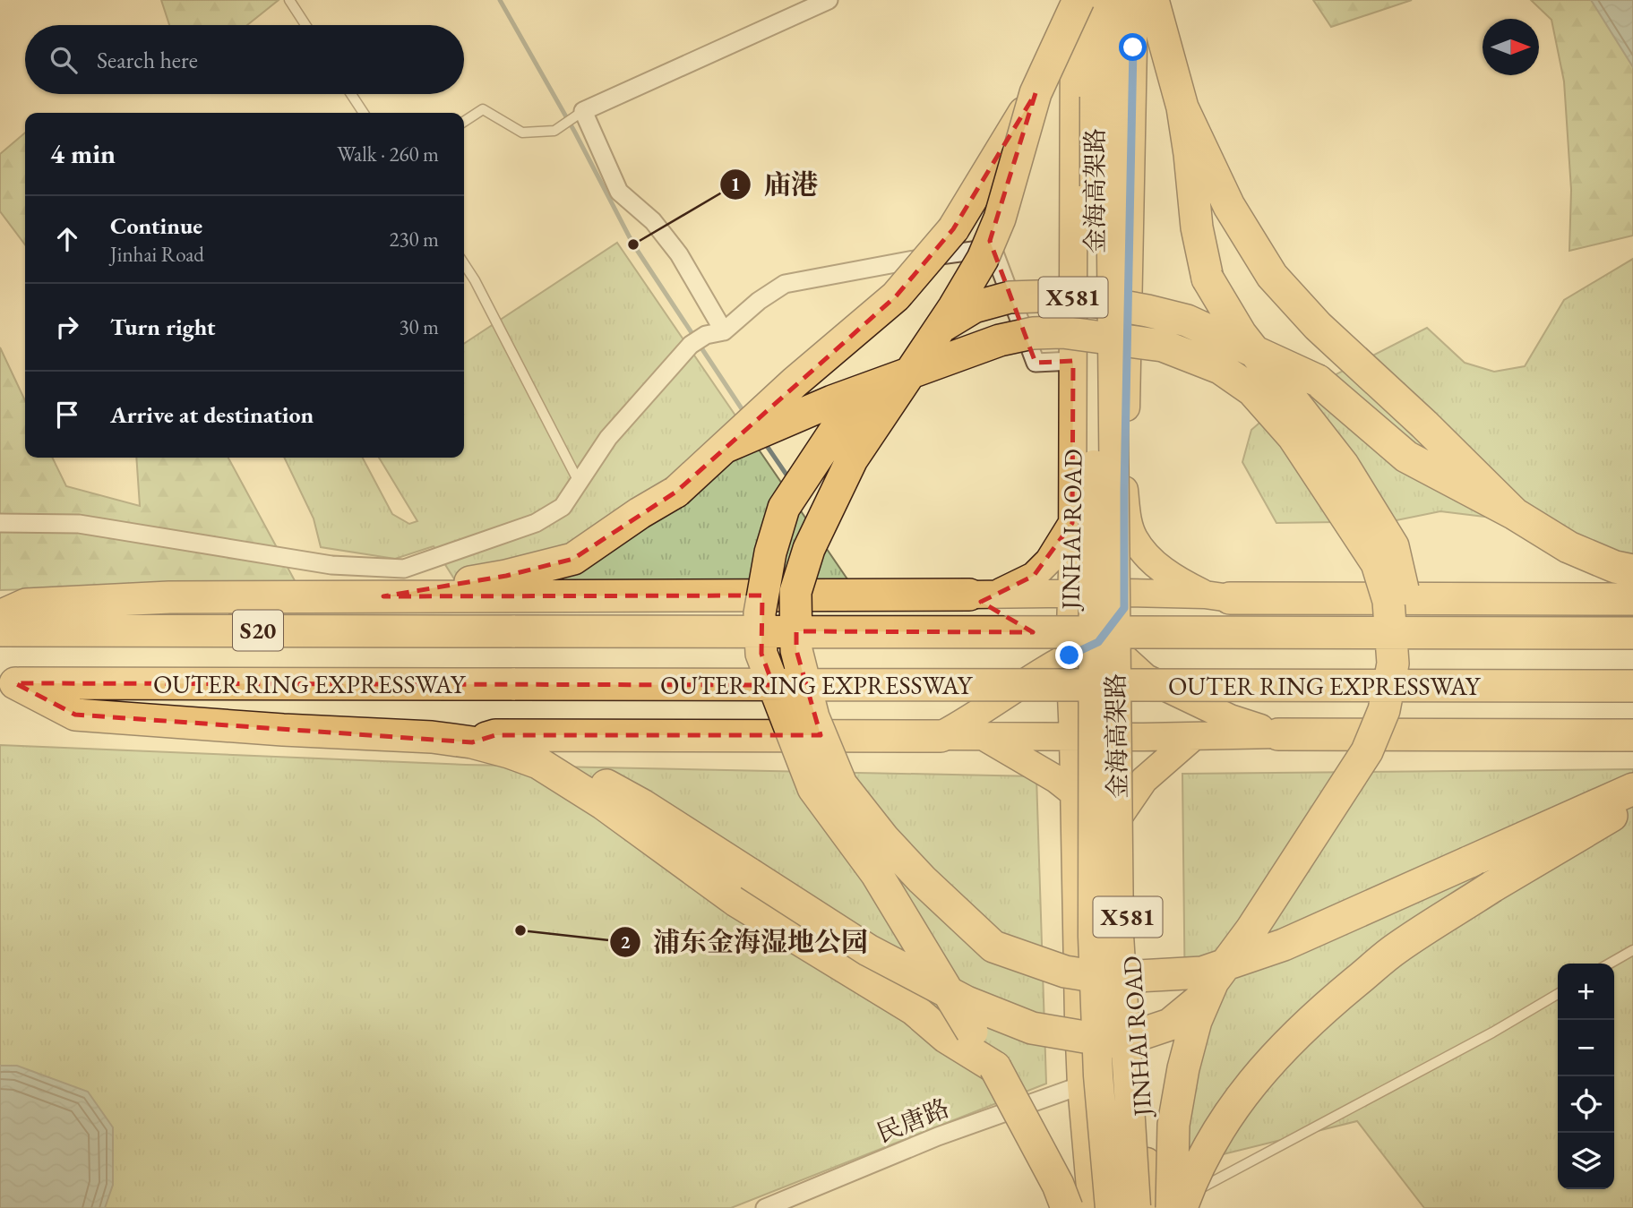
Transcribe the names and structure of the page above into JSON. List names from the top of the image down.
{
  "streets": {
    "highway": ["金海高架路", "S20", "OUTER RING EXPRESSWAY"],
    "main road": ["X581", "JINHAI ROAD"],
    "street": ["民唐路"]
  },
  "crossings": [
    ["JINHAI ROAD", "民唐路"]
  ],
  "places": ["庙港", "浦东金海湿地公园"],
  "north": "right",
  "page": {
    "search": "Search here",
    "heading": ["4 min", "Walk · 260 m"],
    "list": [
      ["Continue", "Jinhai Road", "230 m"],
      ["Turn right", "30 m"],
      "Arrive at destination"
    ],
    "map_buttons": ["+", "−"]
  }
}
